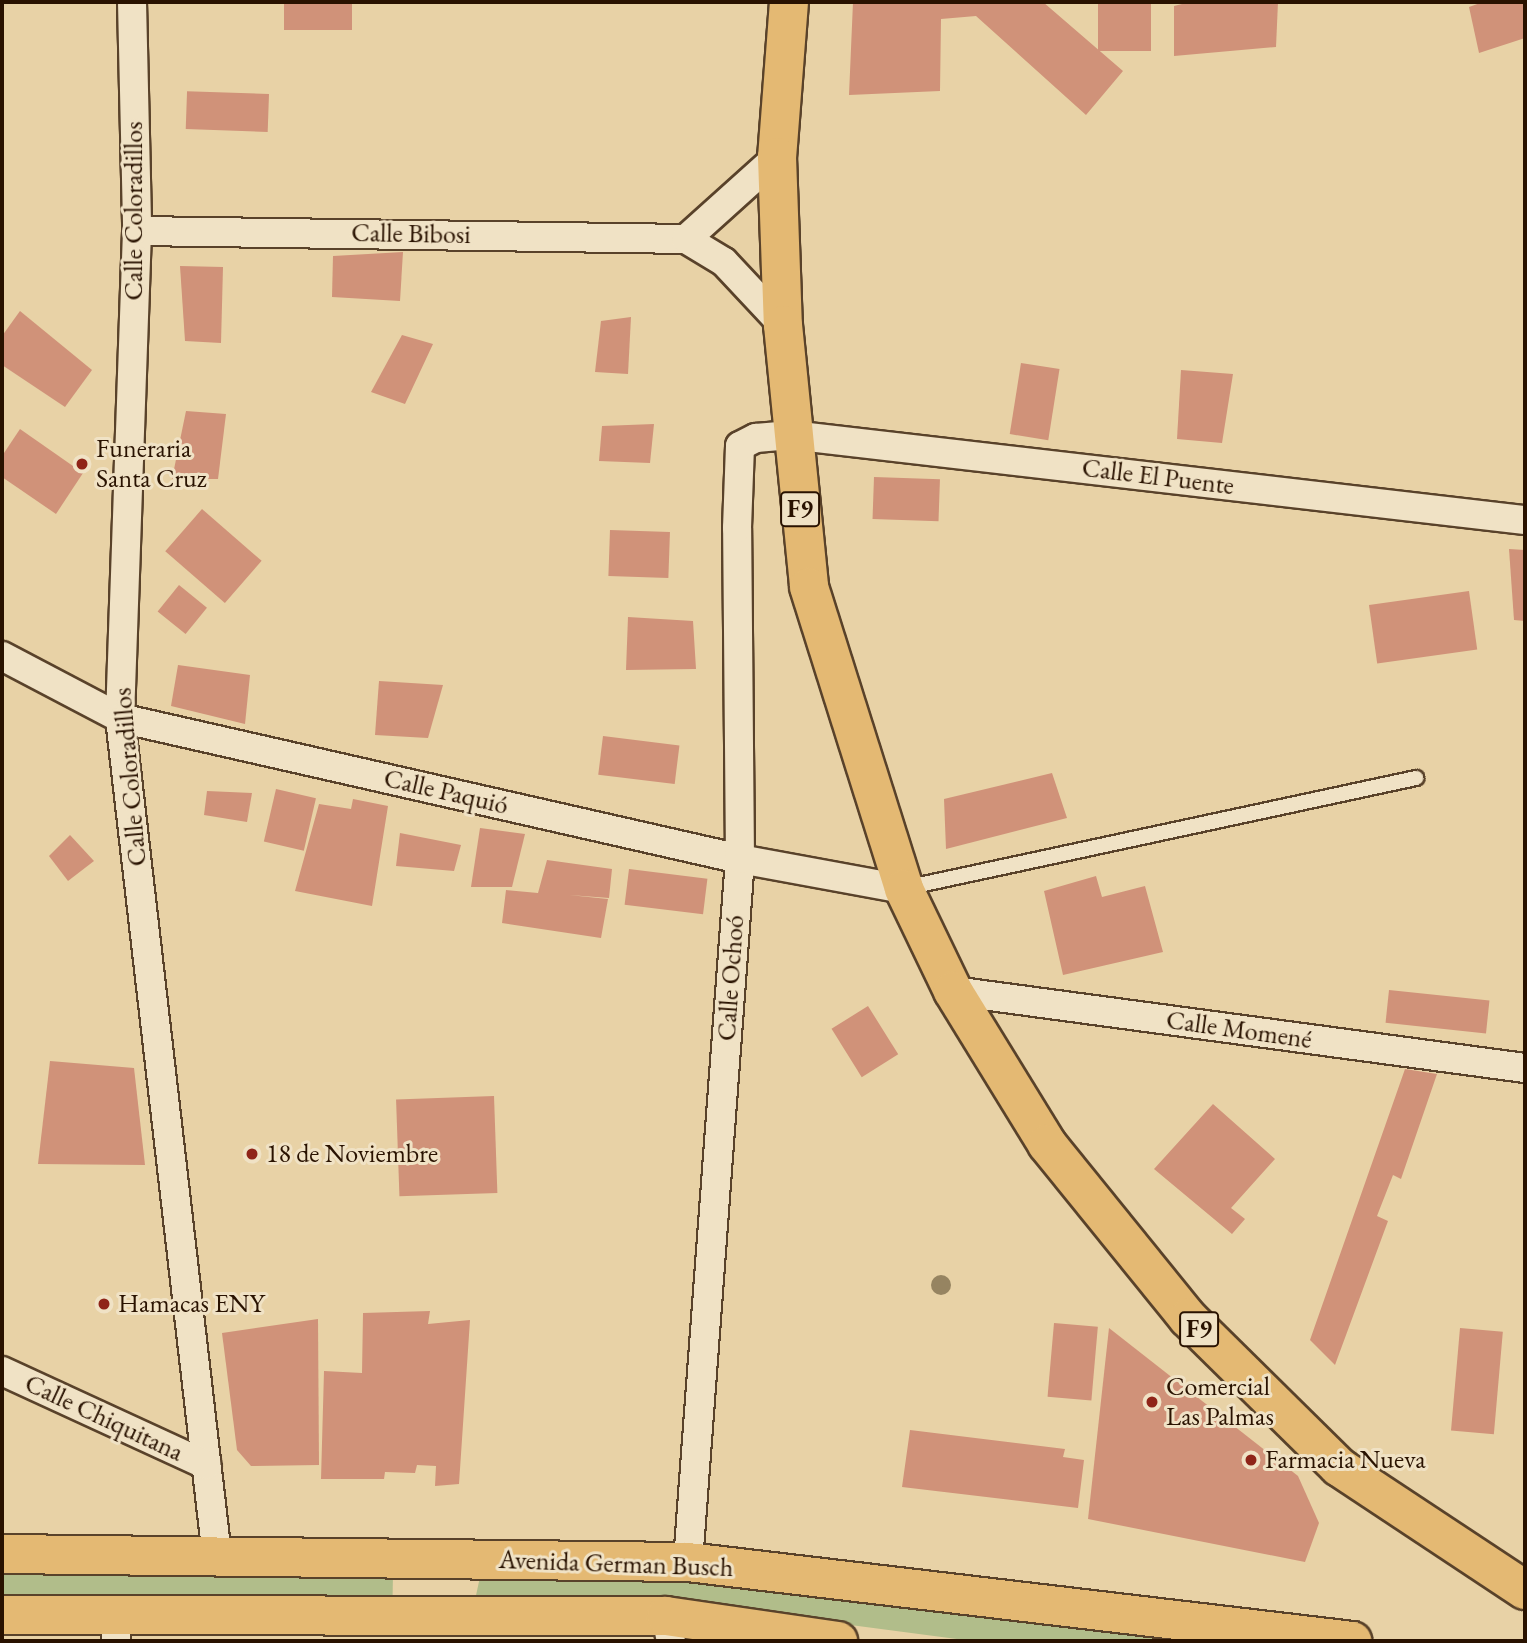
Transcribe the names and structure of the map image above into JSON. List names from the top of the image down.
{
  "streets": {
    "main road": ["F9", "Avenida German Busch"],
    "street": [
      "Calle Coloradillos",
      "Calle Bibosi",
      "Calle El Puente",
      "Calle Paquió",
      "Calle Ochoó",
      "Calle Momené",
      "Calle Chiquitana"
    ]
  },
  "crossings": [
    ["Calle Coloradillos", "Calle Bibosi"],
    ["Calle Coloradillos", "Calle Paquió"],
    ["Calle Coloradillos", "Calle Chiquitana"],
    ["Calle Coloradillos", "Avenida German Busch"],
    ["Calle Bibosi", "F9"],
    ["Calle El Puente", "F9"],
    ["Calle El Puente", "Calle Ochoó"],
    ["F9", "Calle Paquió"],
    ["F9", "Calle Ochoó"],
    ["F9", "Calle Momené"],
    ["Calle Paquió", "Calle Ochoó"],
    ["Calle Ochoó", "Avenida German Busch"]
  ],
  "places": [
    "Funeraria Santa Cruz",
    "18 de Noviembre",
    "Hamacas ENY",
    "Comercial Las Palmas",
    "Farmacia Nueva"
  ]
}
